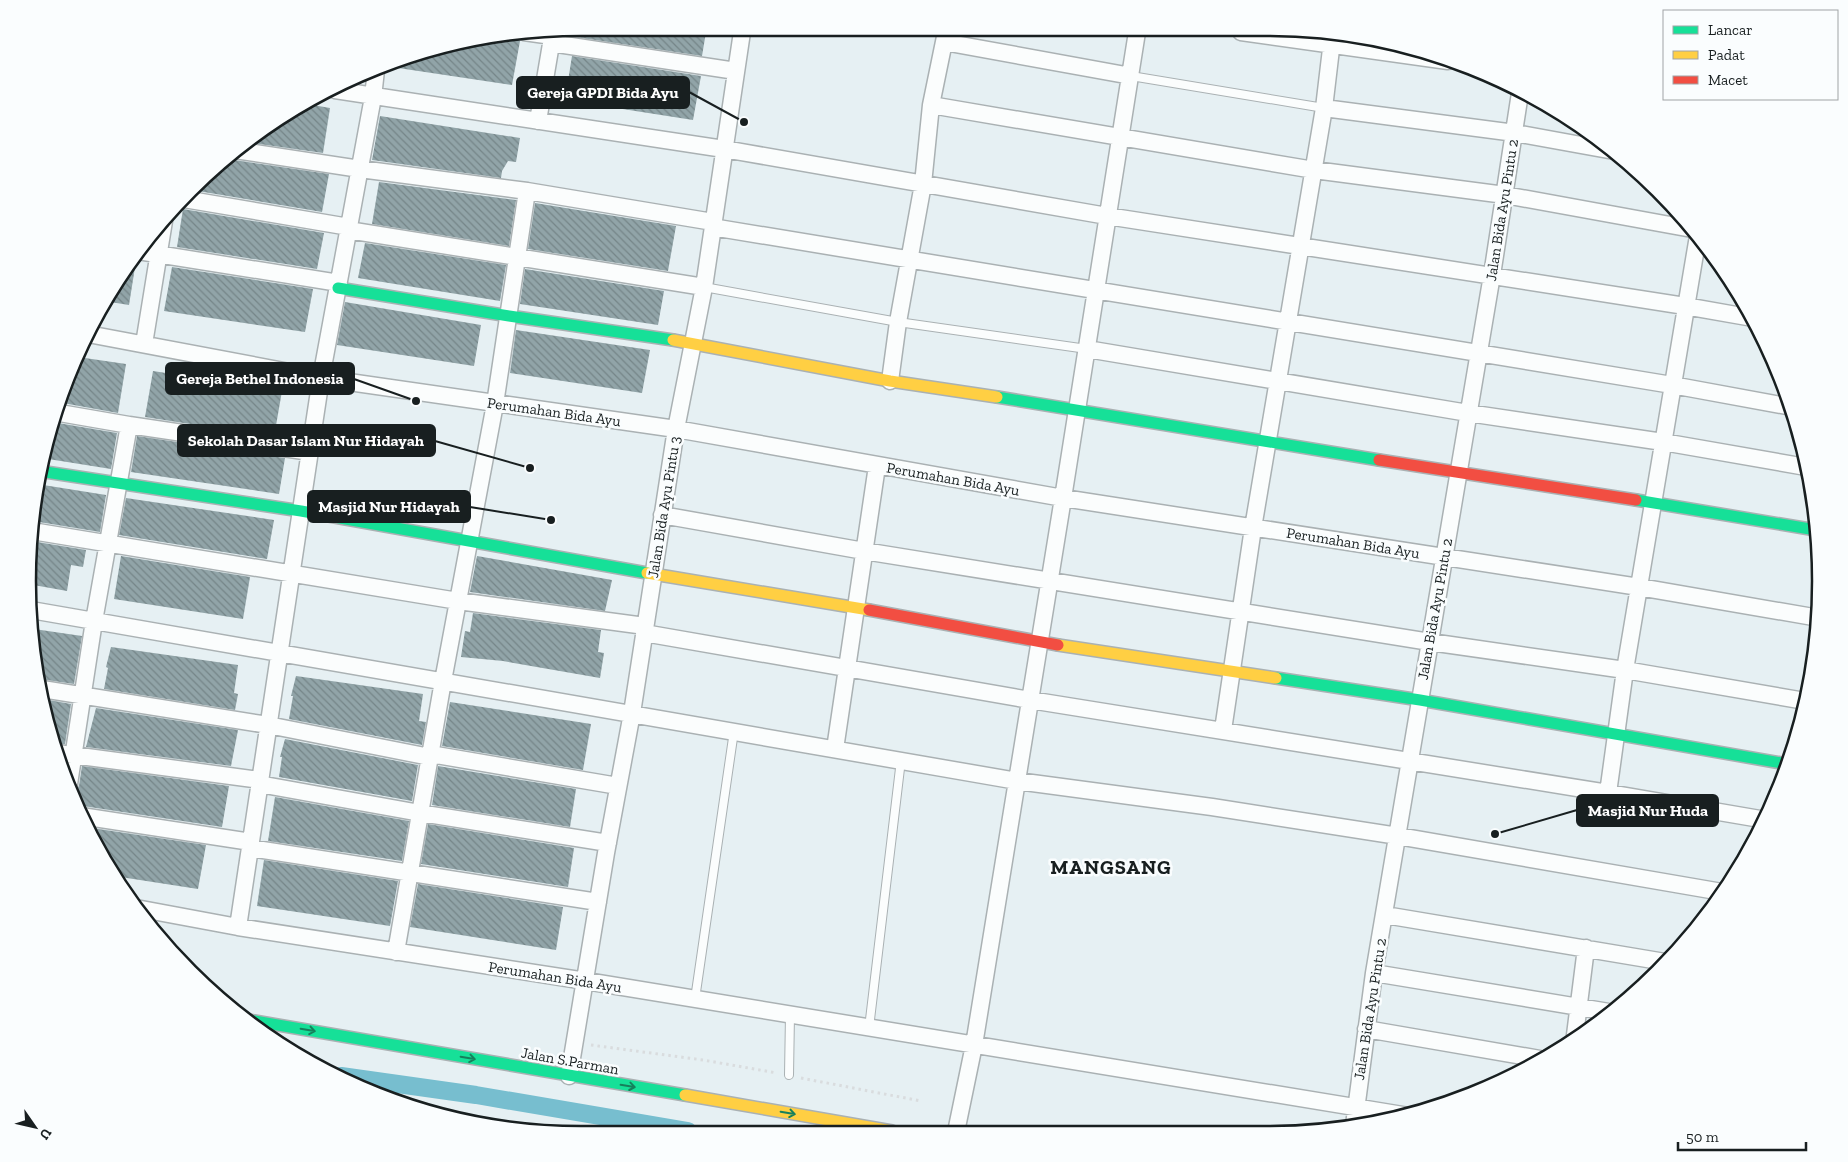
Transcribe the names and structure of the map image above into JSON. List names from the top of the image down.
{
  "streets": {
    "street": [
      "Jalan Bida Ayu Pintu 2",
      "Perumahan Bida Ayu",
      "Jalan Bida Ayu Pintu 3",
      "Jalan S.Parman"
    ]
  },
  "crossings": [
    ["Jalan Bida Ayu Pintu 2", "Perumahan Bida Ayu"],
    ["Perumahan Bida Ayu", "Jalan Bida Ayu Pintu 3"],
    ["Jalan Bida Ayu Pintu 3", "Jalan S.Parman"]
  ],
  "one_way": ["Jalan S.Parman"],
  "districts": ["MANGSANG"],
  "places": [
    "Gereja GPDI Bida Ayu",
    "Gereja Bethel Indonesia",
    "Sekolah Dasar Islam Nur Hidayah",
    "Masjid Nur Hidayah",
    "Masjid Nur Huda"
  ],
  "legend": ["Lancar", "Padat", "Macet"],
  "scale_bar": "50 m",
  "north": "bottom right"
}
